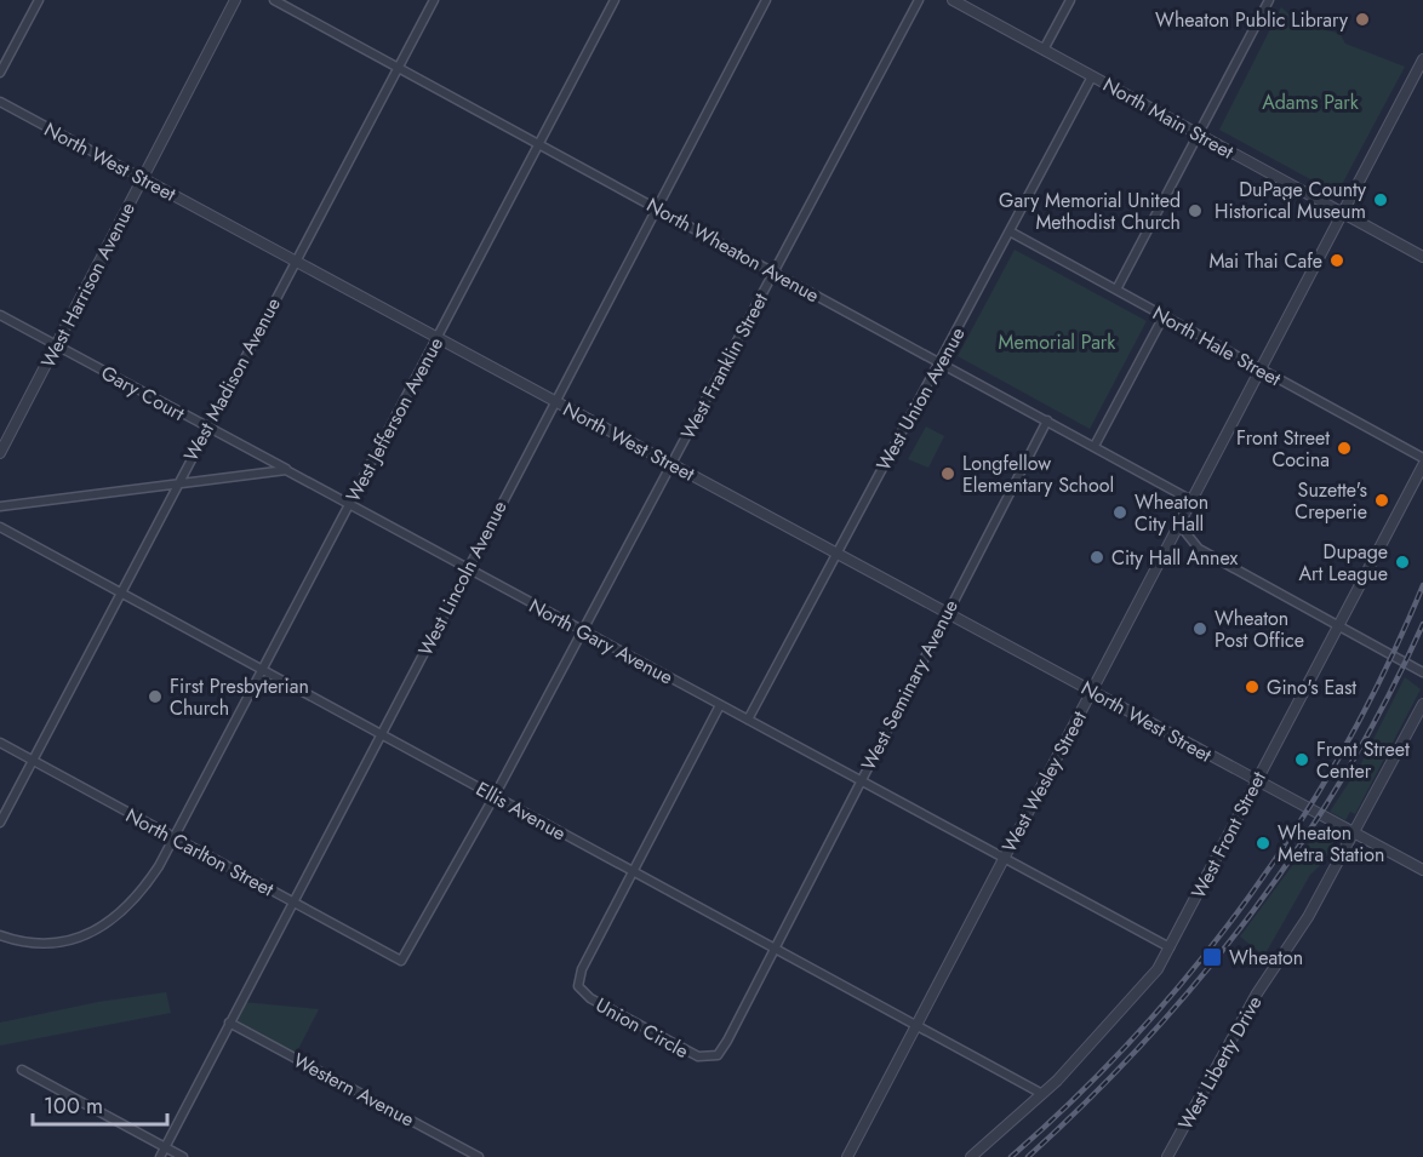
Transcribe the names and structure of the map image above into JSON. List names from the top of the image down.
{
  "streets": {
    "street": [
      "North Main Street",
      "North West Street",
      "North Wheaton Avenue",
      "West Harrison Avenue",
      "North Hale Street",
      "West Franklin Street",
      "West Madison Avenue",
      "Gary Court",
      "West Union Avenue",
      "West Jefferson Avenue",
      "West Lincoln Avenue",
      "North Gary Avenue",
      "West Seminary Avenue",
      "West Wesley Street",
      "Ellis Avenue",
      "West Front Street",
      "North Carlton Street",
      "Union Circle",
      "West Liberty Drive",
      "Western Avenue"
    ]
  },
  "crossings": [
    ["North Main Street", "West Union Avenue"],
    ["North Main Street", "West Wesley Street"],
    ["North West Street", "West Harrison Avenue"],
    ["North West Street", "West Franklin Street"],
    ["North West Street", "West Madison Avenue"],
    ["North West Street", "West Union Avenue"],
    ["North West Street", "West Jefferson Avenue"],
    ["North West Street", "West Lincoln Avenue"],
    ["North West Street", "West Seminary Avenue"],
    ["North West Street", "West Wesley Street"],
    ["North West Street", "West Front Street"],
    ["North West Street", "West Liberty Drive"],
    ["North Wheaton Avenue", "West Franklin Street"],
    ["North Wheaton Avenue", "West Madison Avenue"],
    ["North Wheaton Avenue", "West Union Avenue"],
    ["North Wheaton Avenue", "West Jefferson Avenue"],
    ["North Wheaton Avenue", "West Lincoln Avenue"],
    ["North Wheaton Avenue", "West Seminary Avenue"],
    ["North Wheaton Avenue", "West Wesley Street"],
    ["West Harrison Avenue", "Gary Court"],
    ["North Hale Street", "West Union Avenue"],
    ["North Hale Street", "West Wesley Street"],
    ["West Franklin Street", "North Gary Avenue"],
    ["West Franklin Street", "Ellis Avenue"],
    ["West Franklin Street", "North Carlton Street"],
    ["West Madison Avenue", "Gary Court"],
    ["West Madison Avenue", "Ellis Avenue"],
    ["West Madison Avenue", "North Carlton Street"],
    ["Gary Court", "North Gary Avenue"],
    ["West Union Avenue", "North Gary Avenue"],
    ["West Jefferson Avenue", "North Gary Avenue"],
    ["West Jefferson Avenue", "Ellis Avenue"],
    ["West Jefferson Avenue", "North Carlton Street"],
    ["West Lincoln Avenue", "North Gary Avenue"],
    ["West Lincoln Avenue", "Ellis Avenue"],
    ["West Lincoln Avenue", "North Carlton Street"],
    ["West Lincoln Avenue", "Western Avenue"],
    ["North Gary Avenue", "West Seminary Avenue"],
    ["North Gary Avenue", "West Wesley Street"],
    ["North Gary Avenue", "West Front Street"],
    ["West Seminary Avenue", "Ellis Avenue"],
    ["West Seminary Avenue", "Union Circle"],
    ["West Wesley Street", "Ellis Avenue"],
    ["Ellis Avenue", "West Front Street"],
    ["Ellis Avenue", "Union Circle"]
  ],
  "parks": ["Adams Park", "Memorial Park"],
  "places": {
    "other": [
      "Wheaton Public Library",
      "DuPage County Historical Museum",
      "Gary Memorial United Methodist Church",
      "Mai Thai Cafe",
      "Front Street Cocina",
      "Longfellow Elementary School",
      "Suzette's Creperie",
      "Wheaton City Hall",
      "City Hall Annex",
      "Dupage Art League",
      "Wheaton Post Office",
      "Gino's East",
      "First Presbyterian Church",
      "Front Street Center",
      "Wheaton Metra Station"
    ],
    "transit": ["Wheaton"]
  },
  "scale_bar": "100 m"
}
